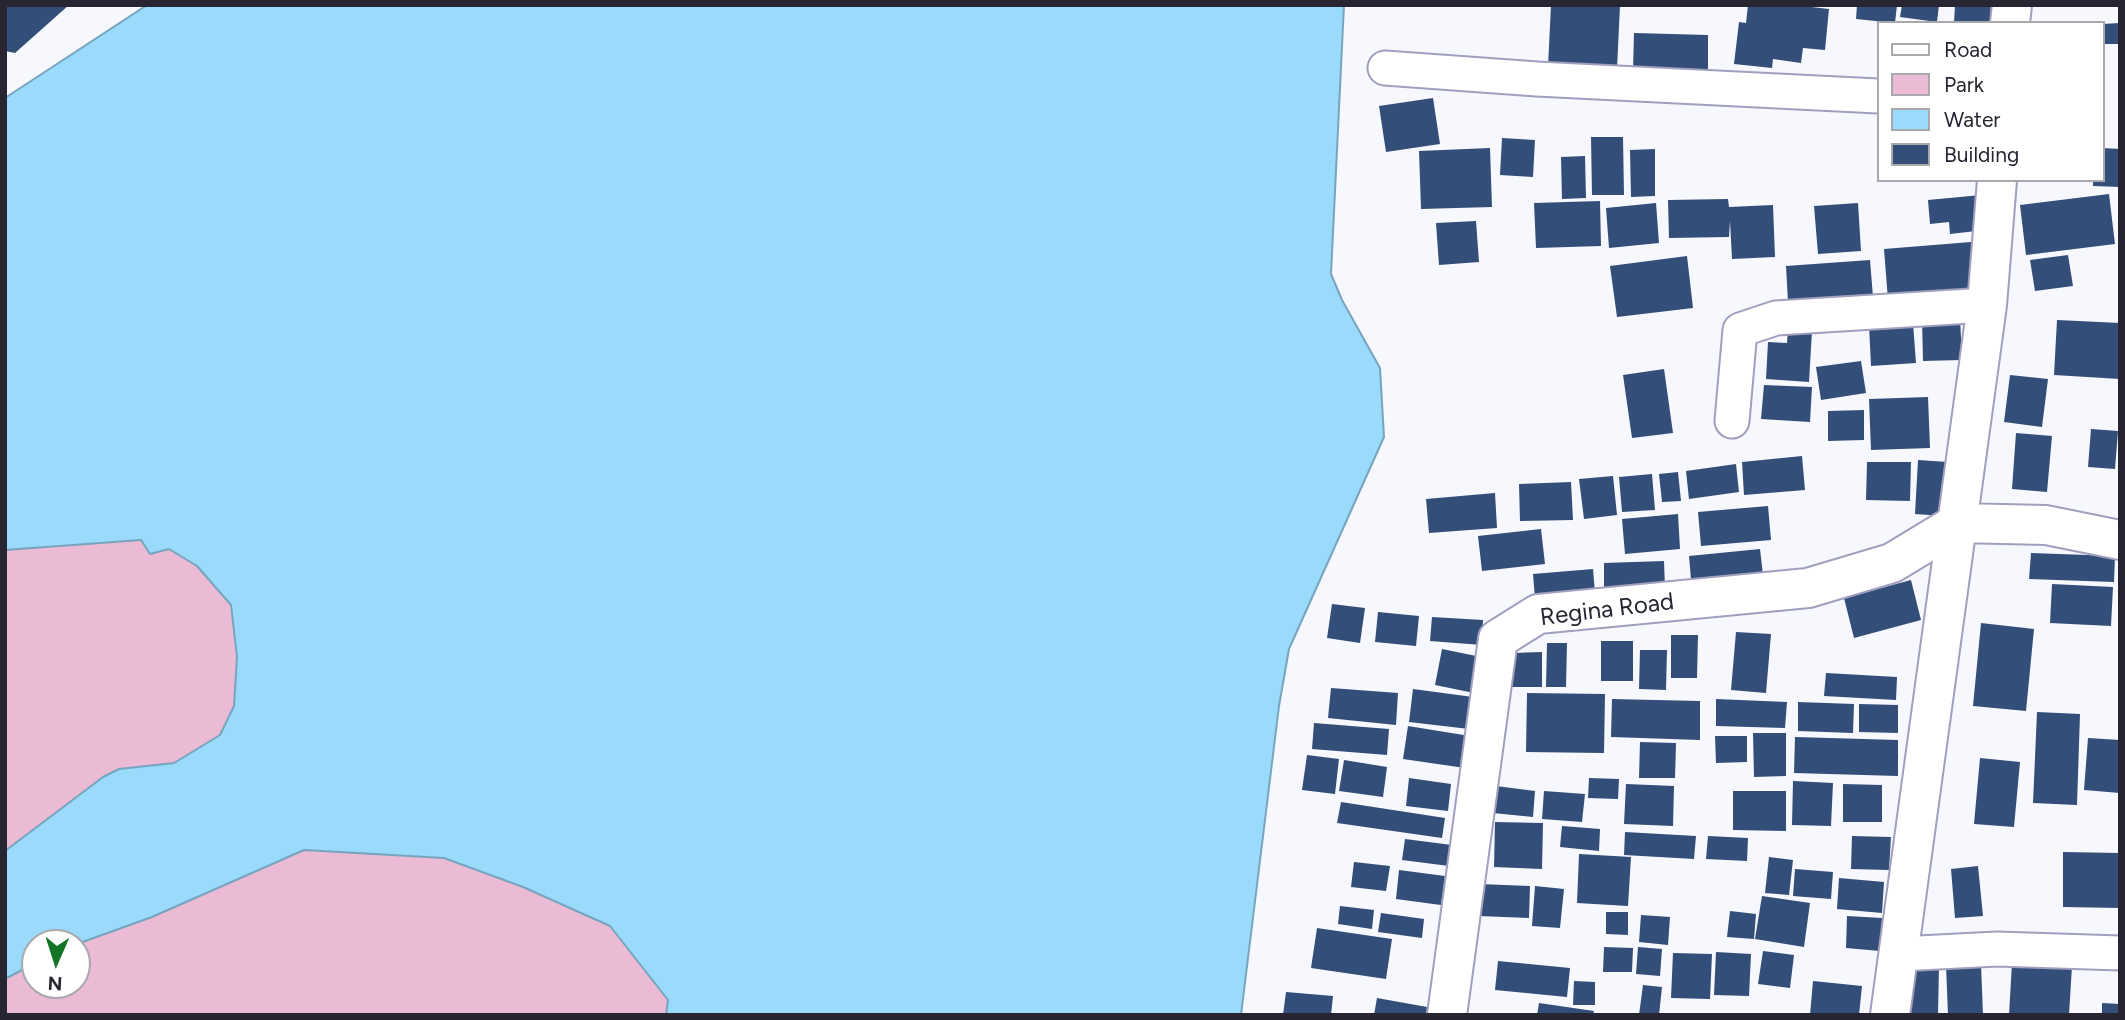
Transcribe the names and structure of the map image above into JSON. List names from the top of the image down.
{
  "streets": {
    "street": ["Regina Road"]
  },
  "legend": [
    "Road",
    "Park",
    "Water",
    "Building"
  ],
  "north": "bottom"
}
